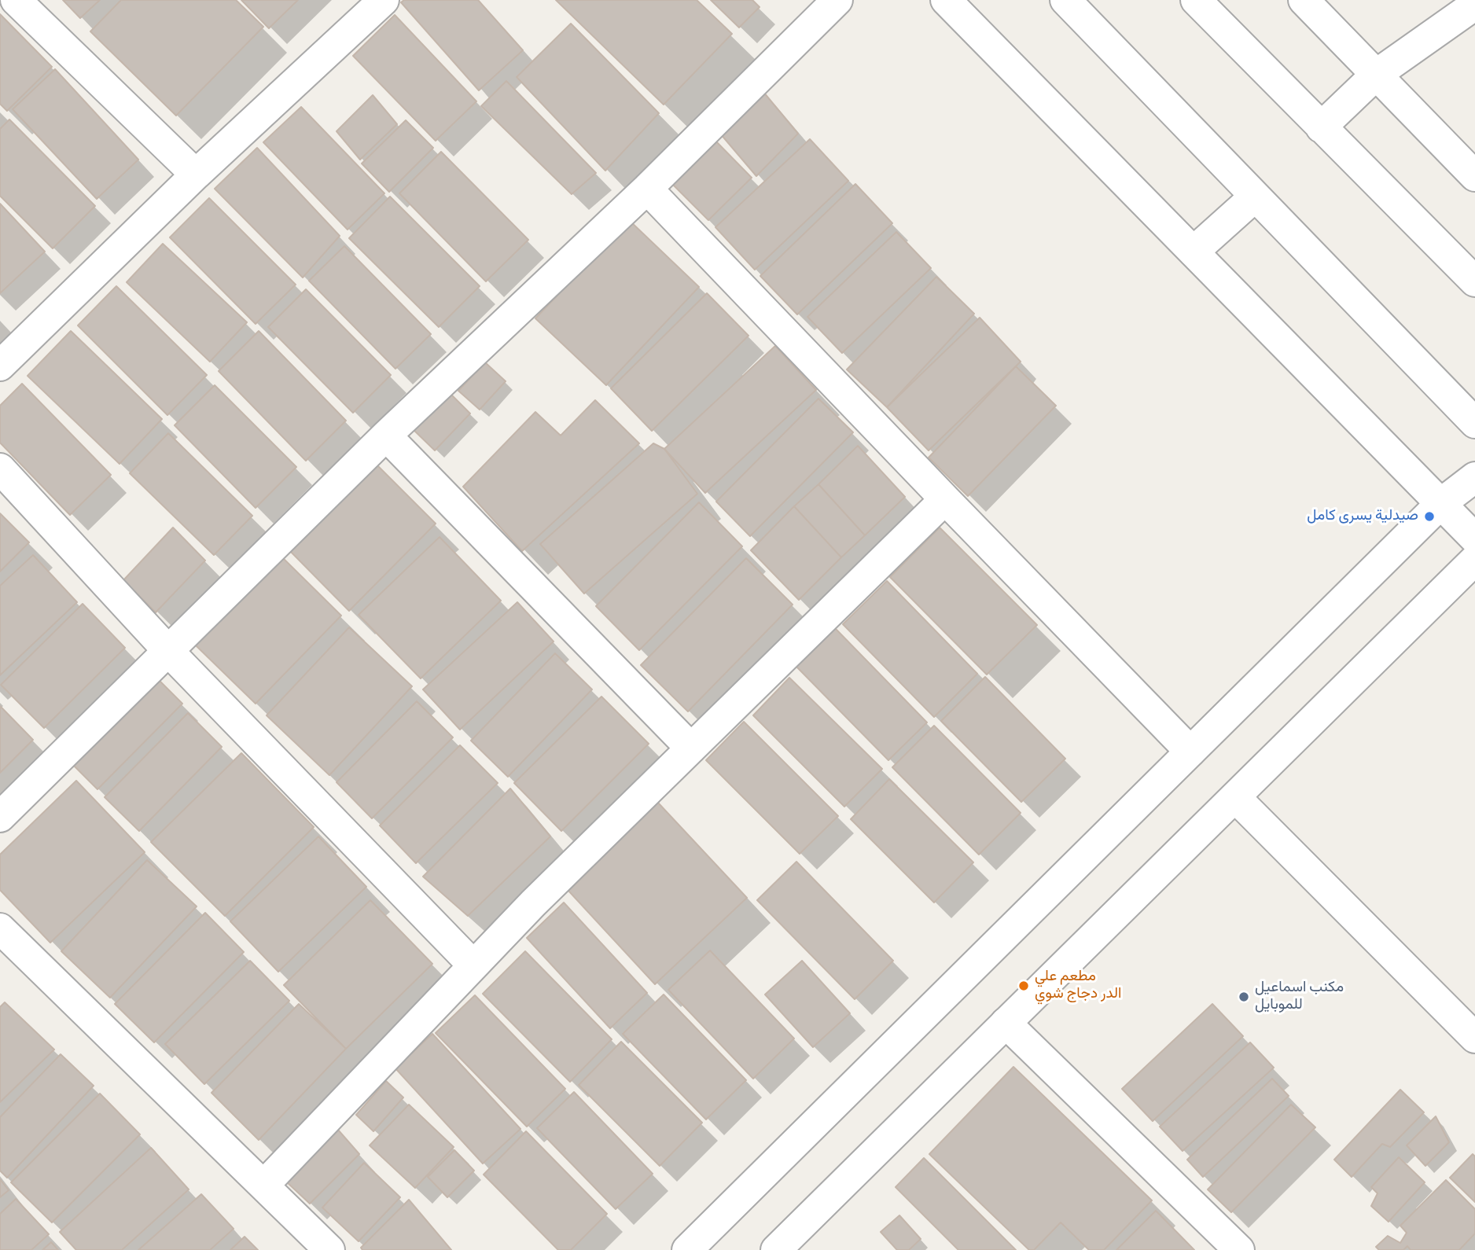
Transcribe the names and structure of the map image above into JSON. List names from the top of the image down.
{
  "places": ["صيدلية يسرى كامل", "مطعم علي الدر دجاج شوي", "مكنب اسماعيل للموبايل"]
}
